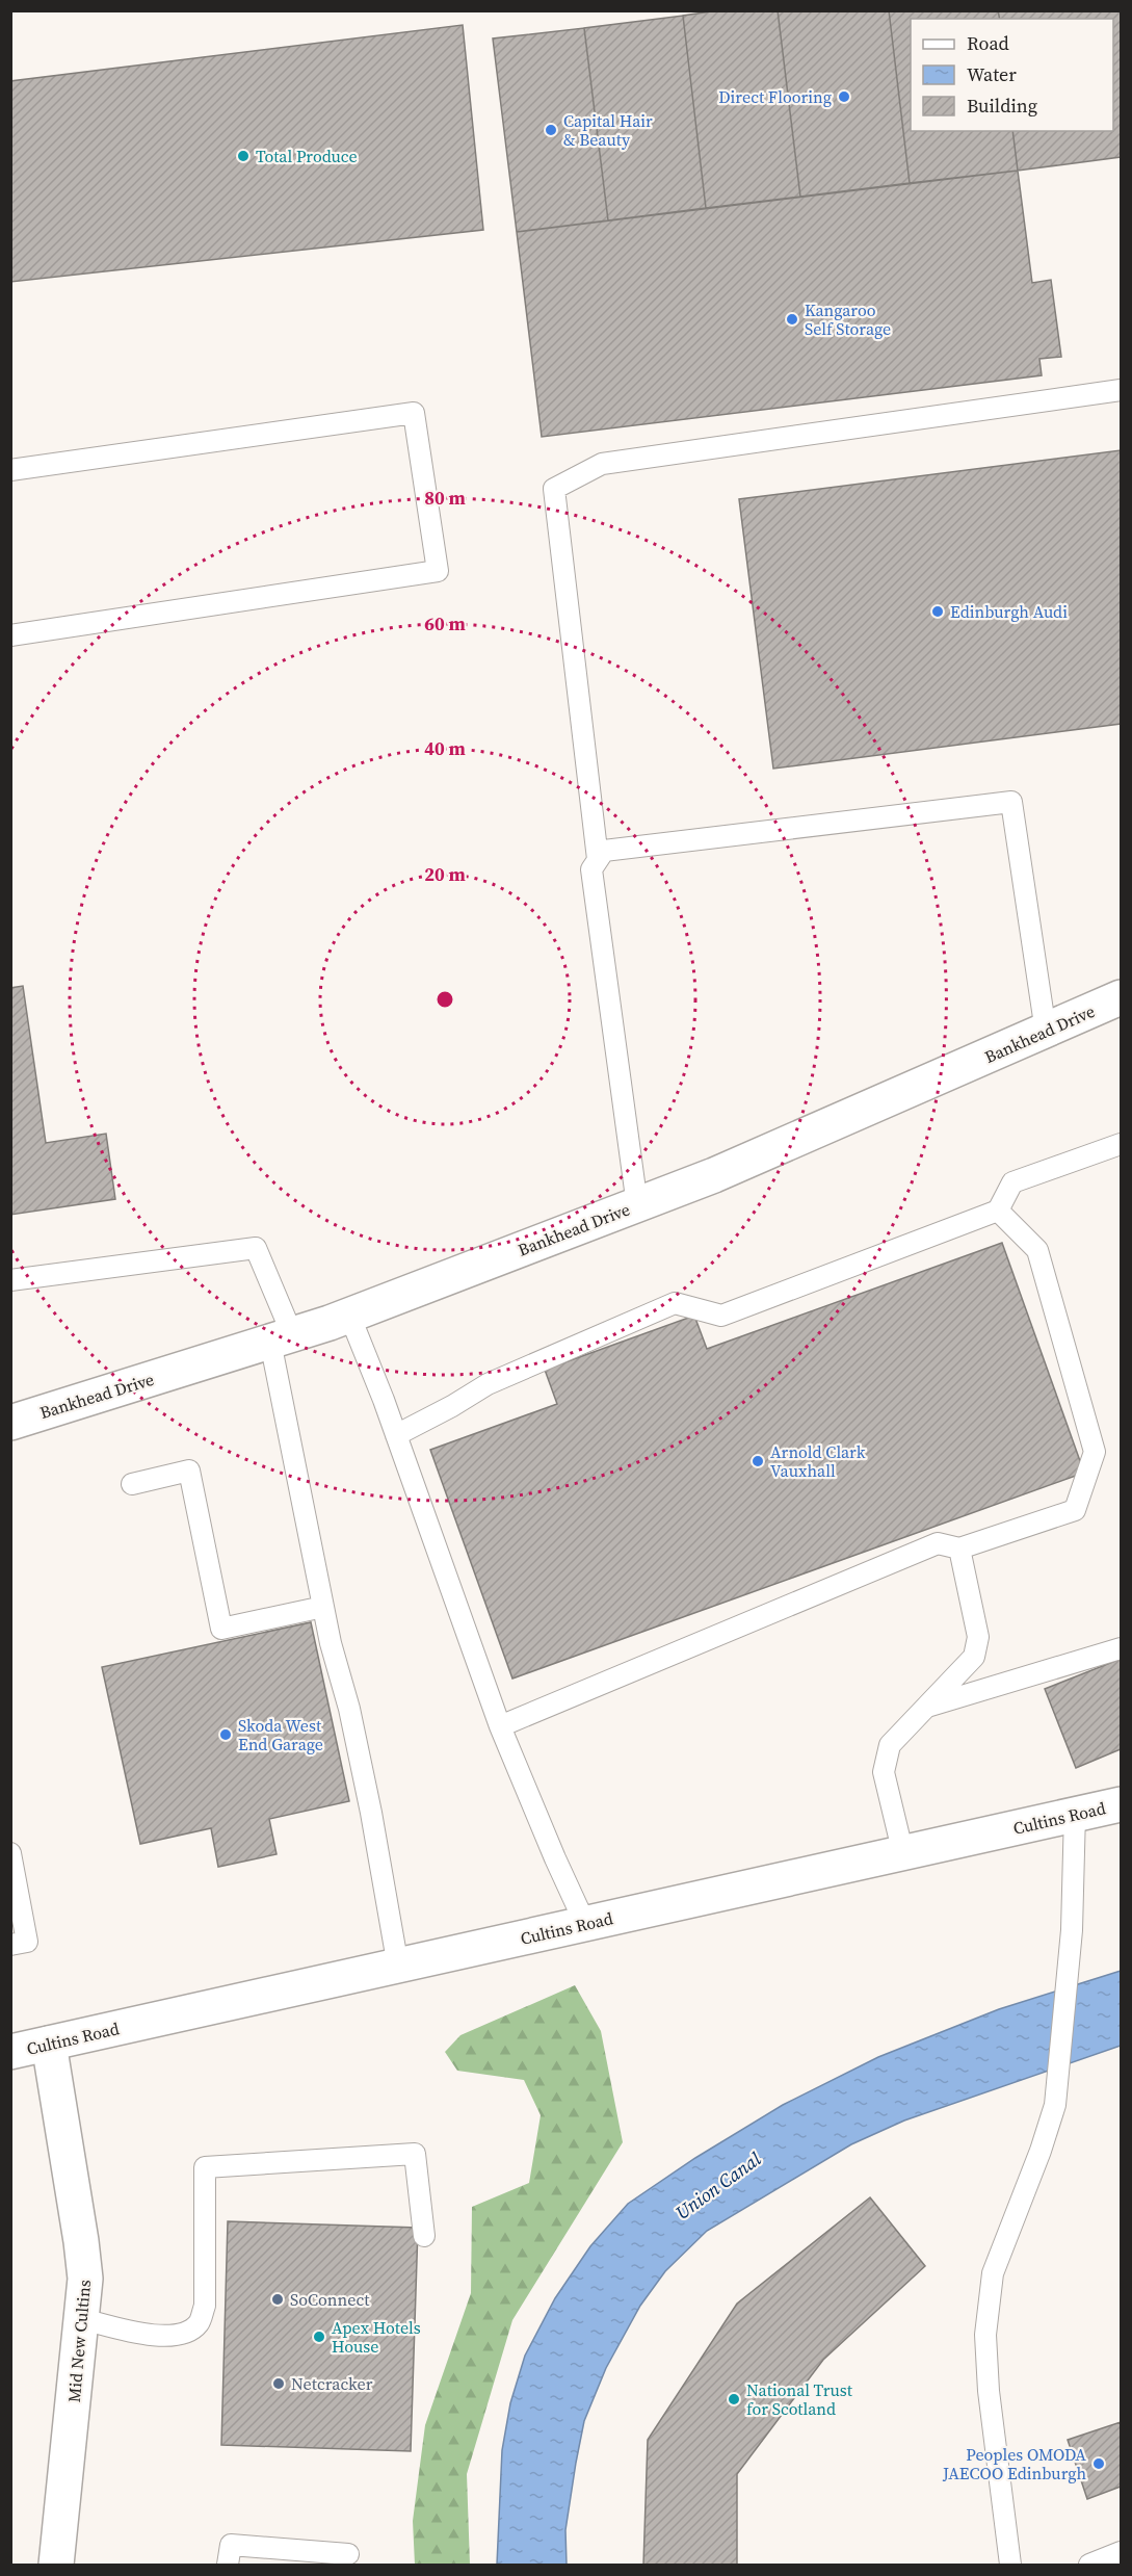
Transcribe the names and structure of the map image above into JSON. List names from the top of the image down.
{
  "streets": {
    "street": ["Bankhead Drive", "Cultins Road", "Mid New Cultins"]
  },
  "crossings": [
    ["Cultins Road", "Mid New Cultins"]
  ],
  "water": ["Union Canal"],
  "places": [
    "Direct Flooring",
    "Capital Hair & Beauty",
    "Total Produce",
    "Kangaroo Self Storage",
    "Edinburgh Audi",
    "Arnold Clark Vauxhall",
    "Skoda West End Garage",
    "SoConnect",
    "Apex Hotels House",
    "Netcracker",
    "National Trust for Scotland",
    "Peoples OMODA JAECOO Edinburgh"
  ],
  "legend": ["Road", "Water", "Building"],
  "rings": [
    "80 m",
    "60 m",
    "40 m",
    "20 m"
  ]
}
